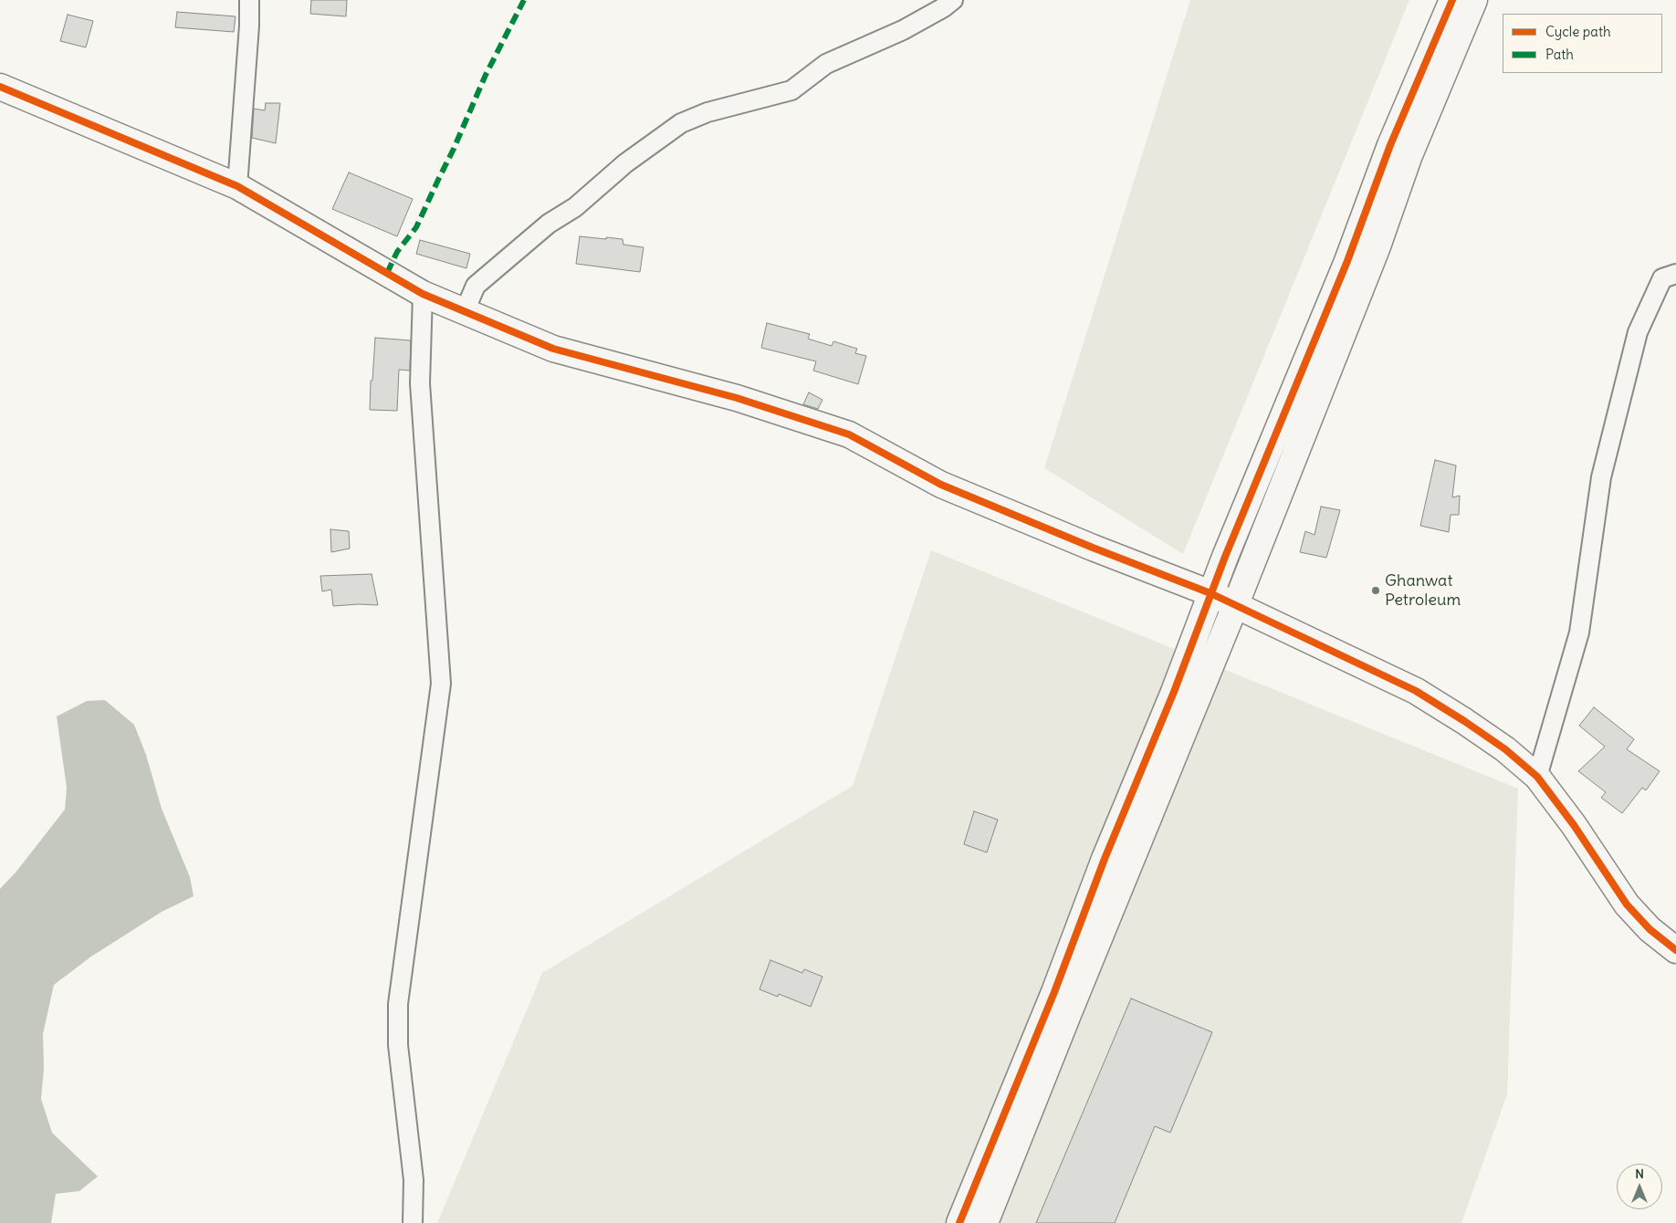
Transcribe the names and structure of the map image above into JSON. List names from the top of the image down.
{
  "places": ["Ghanwat Petroleum"],
  "legend": ["Cycle path", "Path"],
  "north": "top"
}
